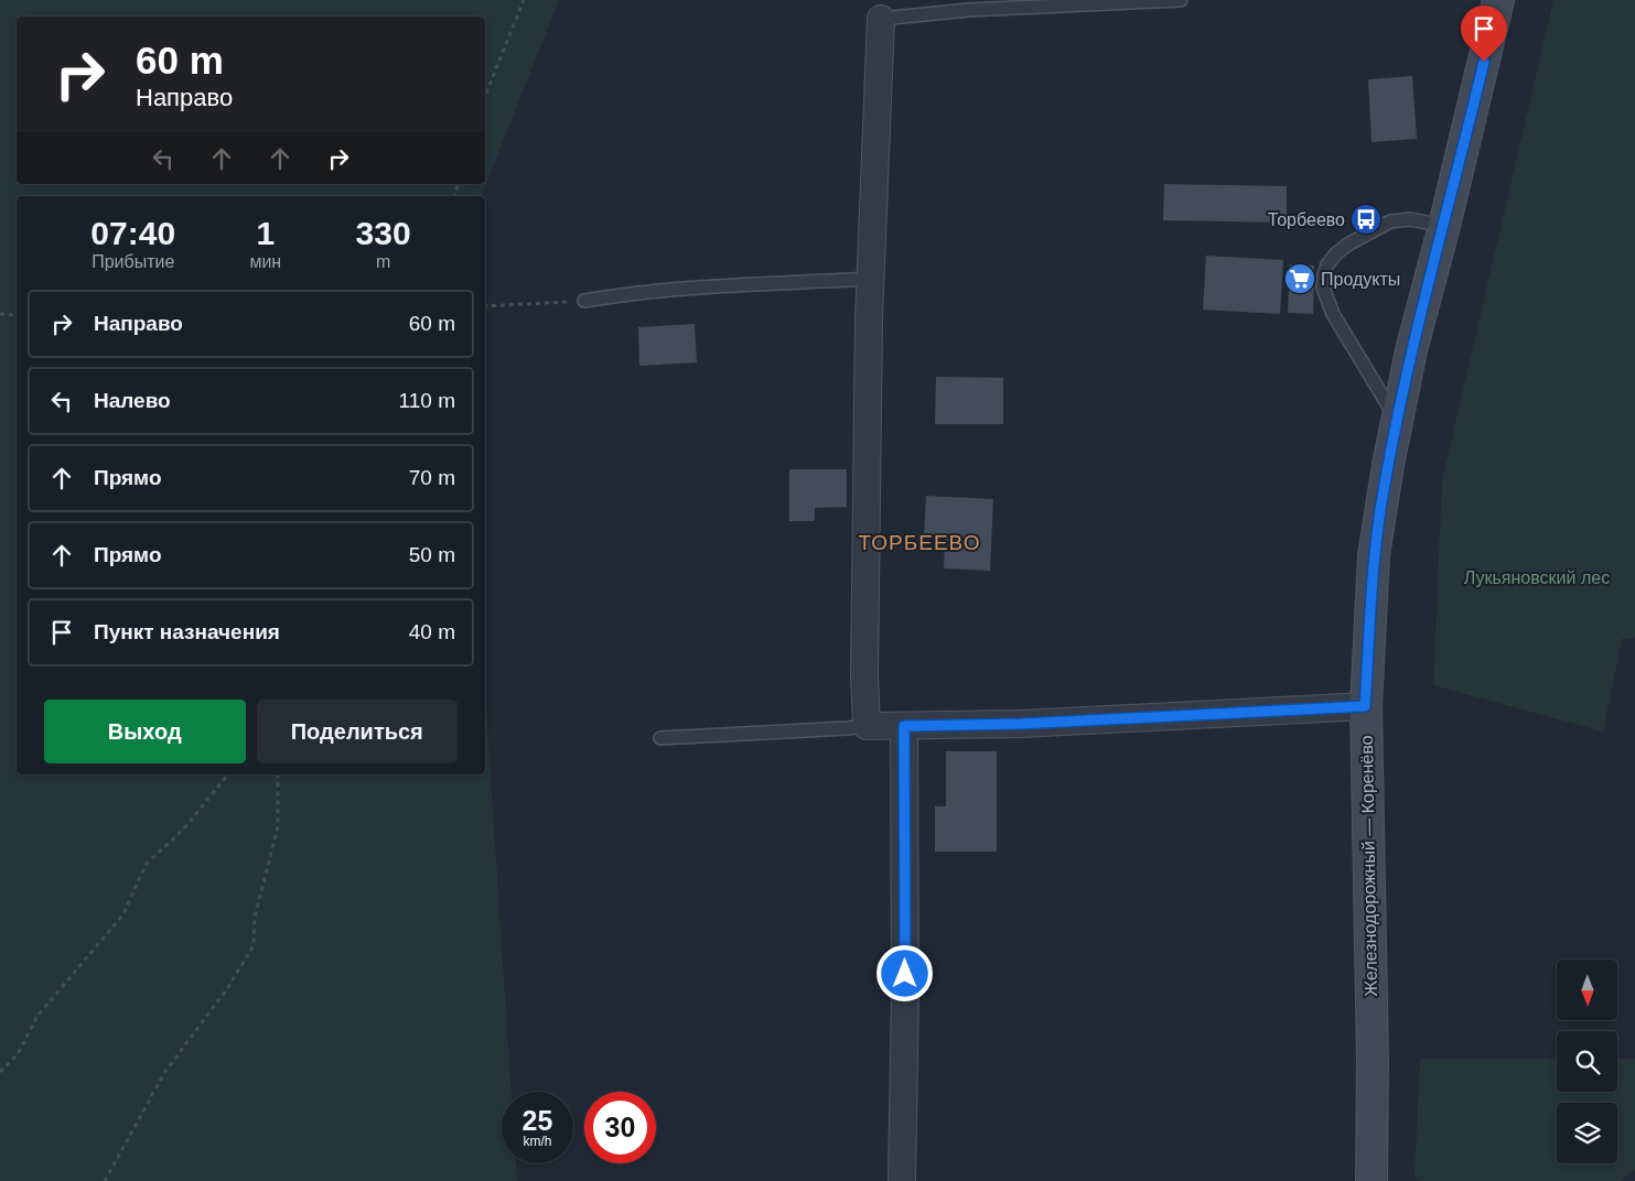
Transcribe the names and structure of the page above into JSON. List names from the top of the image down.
{
  "streets": {
    "main road": ["Железнодорожный — Коренёво"]
  },
  "districts": ["ТОРБЕЕВО"],
  "parks": ["Лукьяновский лес"],
  "places": {
    "bus stop": ["Торбеево"],
    "supermarket": ["Продукты"]
  },
  "north": "bottom",
  "page": {
    "turn": ["60 m", "Направо"],
    "eta": [
      "07:40",
      "Прибытие",
      "1",
      "мин",
      "330",
      "m"
    ],
    "list": [
      {
        "name": "Направо",
        "value": "60 m"
      },
      {
        "name": "Налево",
        "value": "110 m"
      },
      {
        "name": "Прямо",
        "value": "70 m"
      },
      {
        "name": "Прямо",
        "value": "50 m"
      },
      {
        "name": "Пункт назначения",
        "value": "40 m"
      }
    ],
    "buttons": ["Выход", "Поделиться"],
    "speed": "25 km/h",
    "limit": "30"
  }
}
